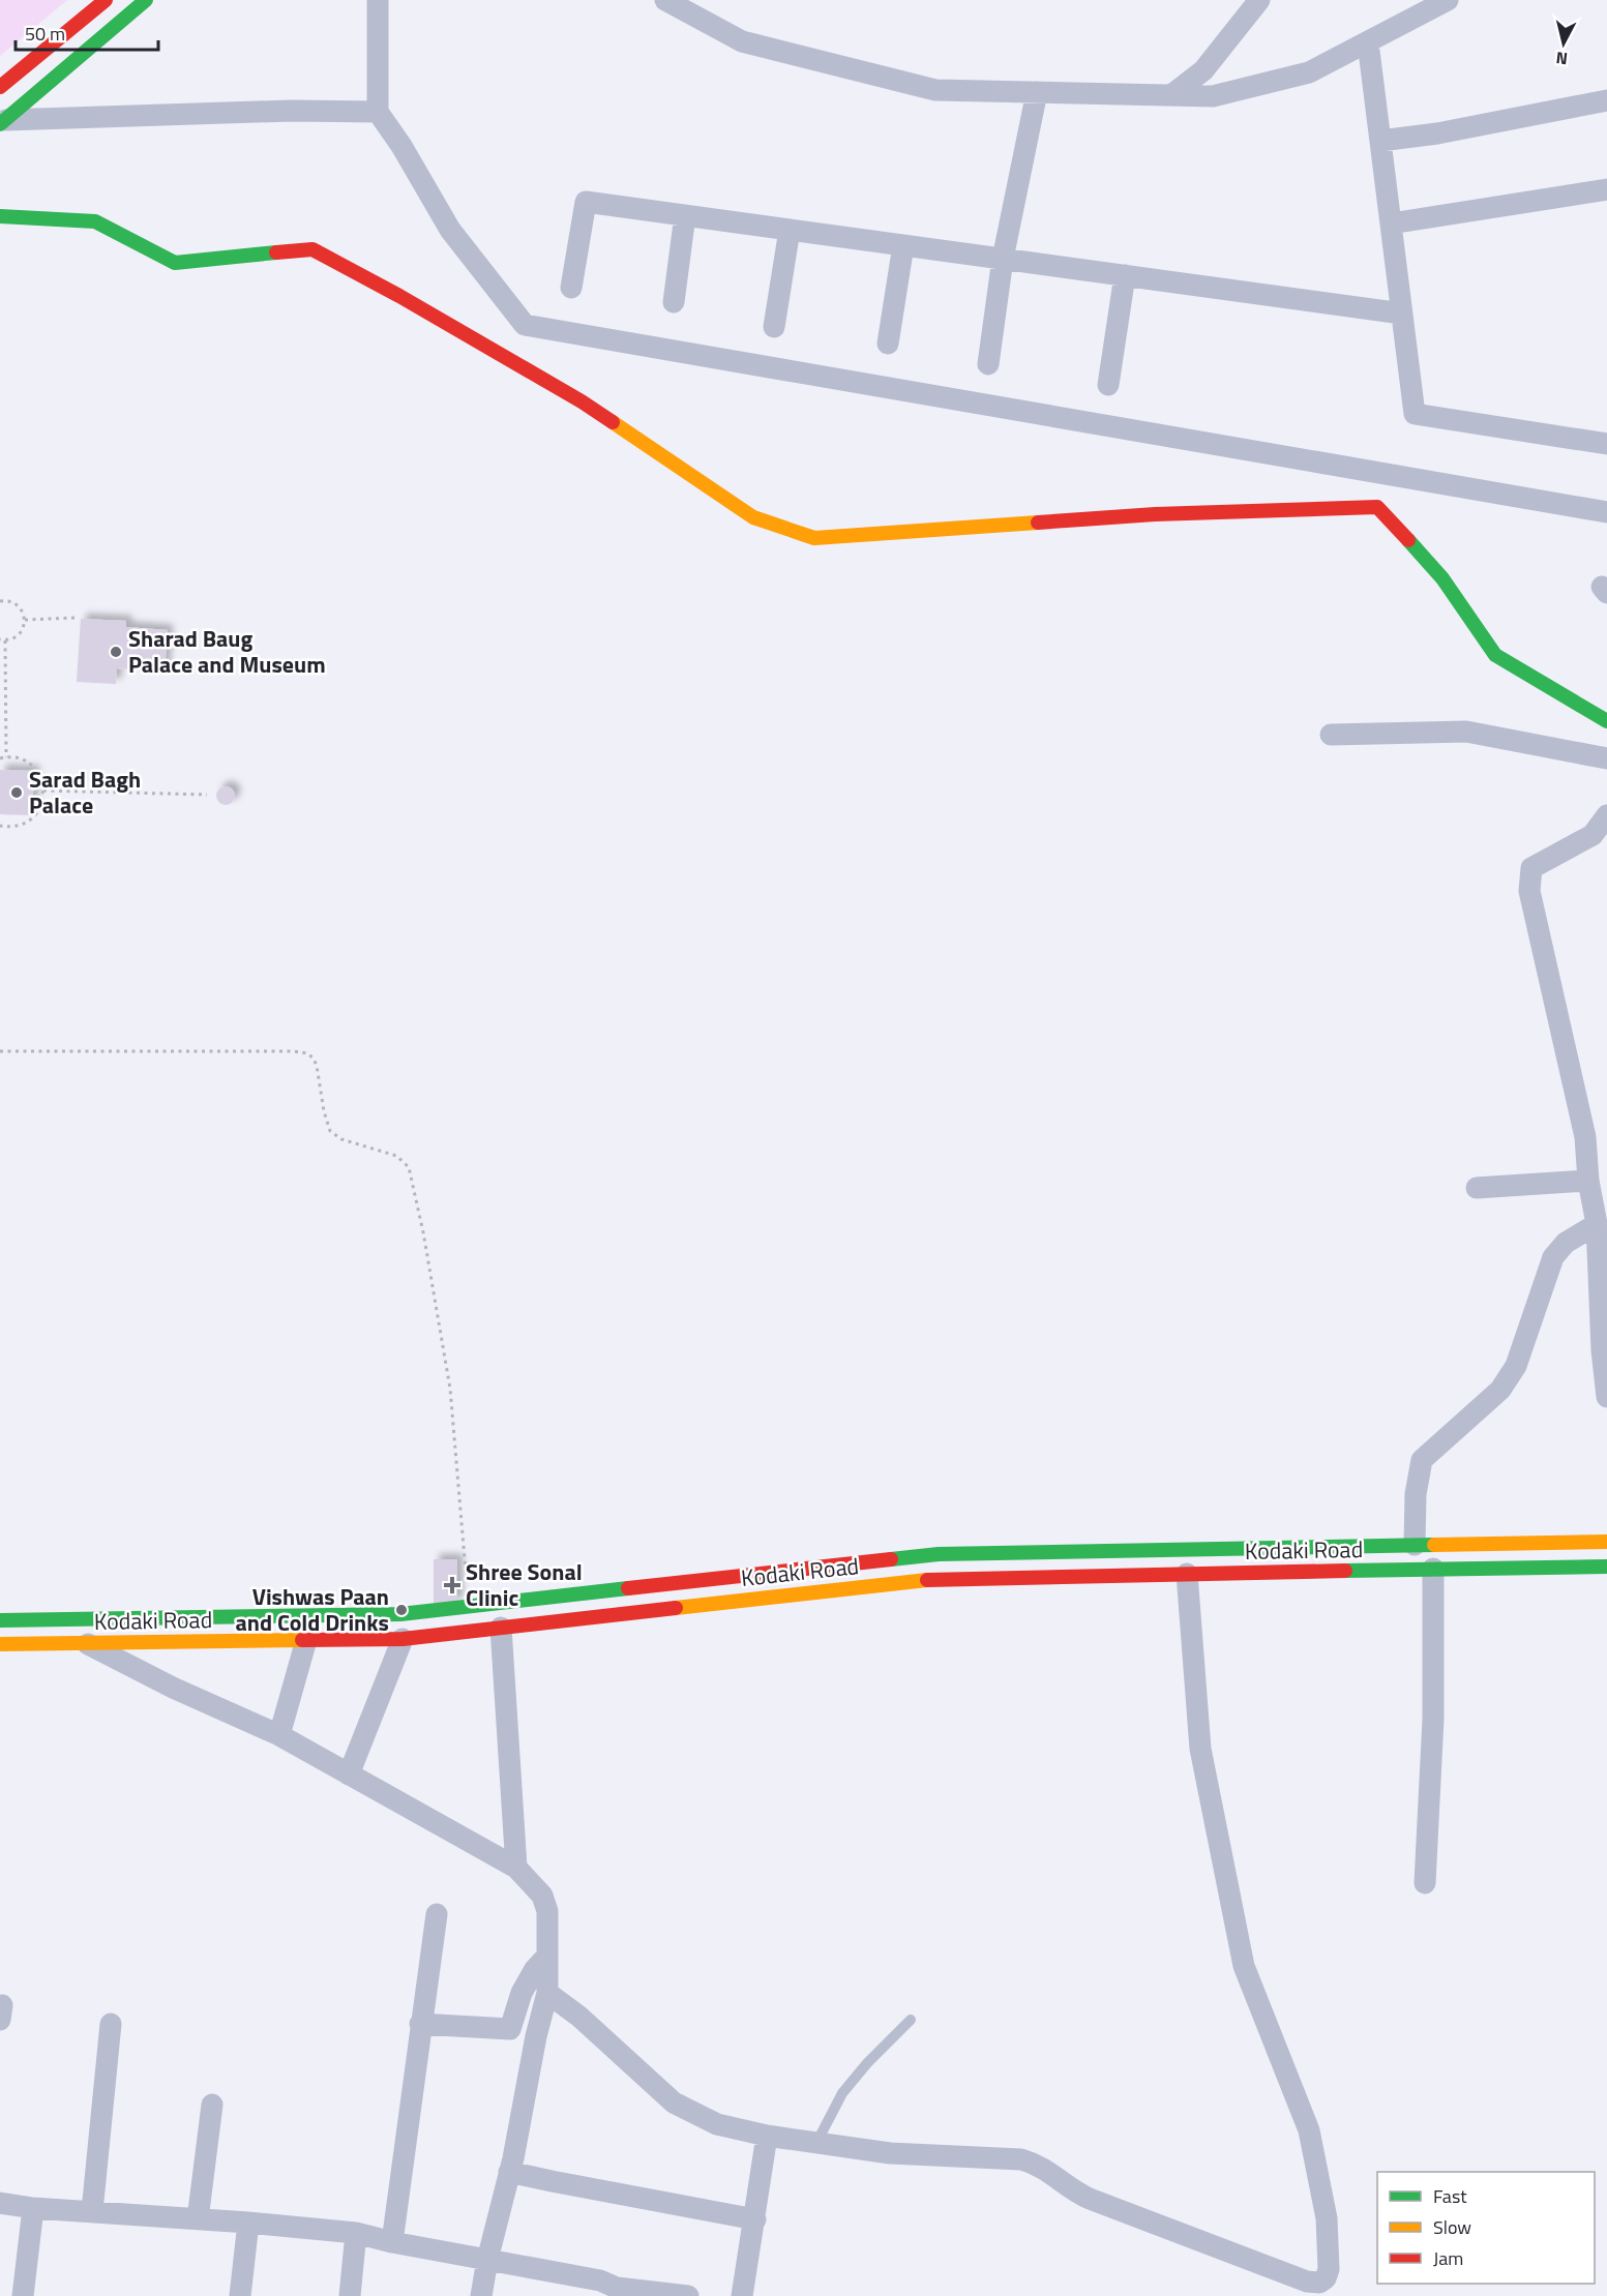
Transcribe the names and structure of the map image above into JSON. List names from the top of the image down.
{
  "streets": {
    "main road": ["Kodaki Road"]
  },
  "places": {
    "other": ["Sharad Baug Palace and Museum", "Sarad Bagh Palace", "Vishwas Paan and Cold Drinks"],
    "health": ["Shree Sonal Clinic"]
  },
  "legend": ["Fast", "Slow", "Jam"],
  "scale_bar": "50 m",
  "north": "bottom"
}
